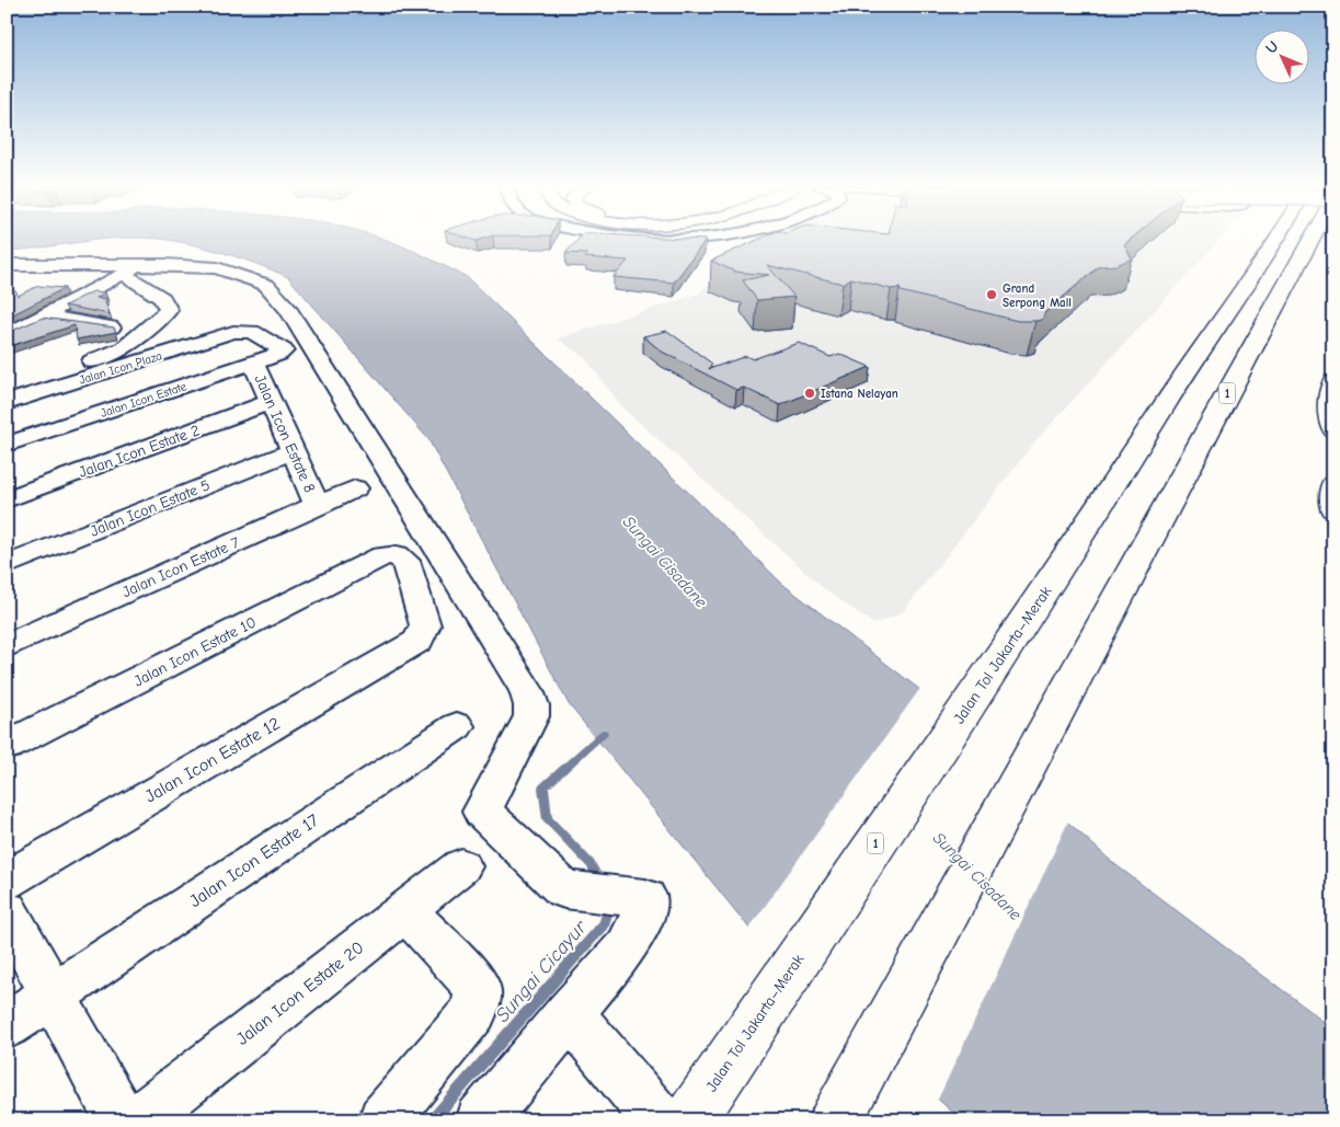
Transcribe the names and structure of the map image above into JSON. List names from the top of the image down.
{
  "streets": {
    "main road": ["1", "Jalan Tol Jakarta–Merak"],
    "street": [
      "Jalan Icon Plaza",
      "Jalan Icon Estate",
      "Jalan Icon Estate 8",
      "Jalan Icon Estate 2",
      "Jalan Icon Estate 5",
      "Jalan Icon Estate 7",
      "Jalan Icon Estate 10",
      "Jalan Icon Estate 12",
      "Jalan Icon Estate 17",
      "Jalan Icon Estate 20"
    ]
  },
  "crossings": [
    ["Jalan Icon Plaza", "Jalan Icon Estate"],
    ["Jalan Icon Estate", "Jalan Icon Estate 8"],
    ["Jalan Icon Estate 8", "Jalan Icon Estate 2"],
    ["Jalan Icon Estate 8", "Jalan Icon Estate 5"],
    ["Jalan Icon Estate 8", "Jalan Icon Estate 7"],
    ["Jalan Icon Estate 10", "Jalan Icon Estate 12"]
  ],
  "water": ["Sungai Cisadane", "Sungai Cicayur"],
  "places": ["Grand Serpong Mall", "Istana Nelayan"],
  "north": "top left"
}
